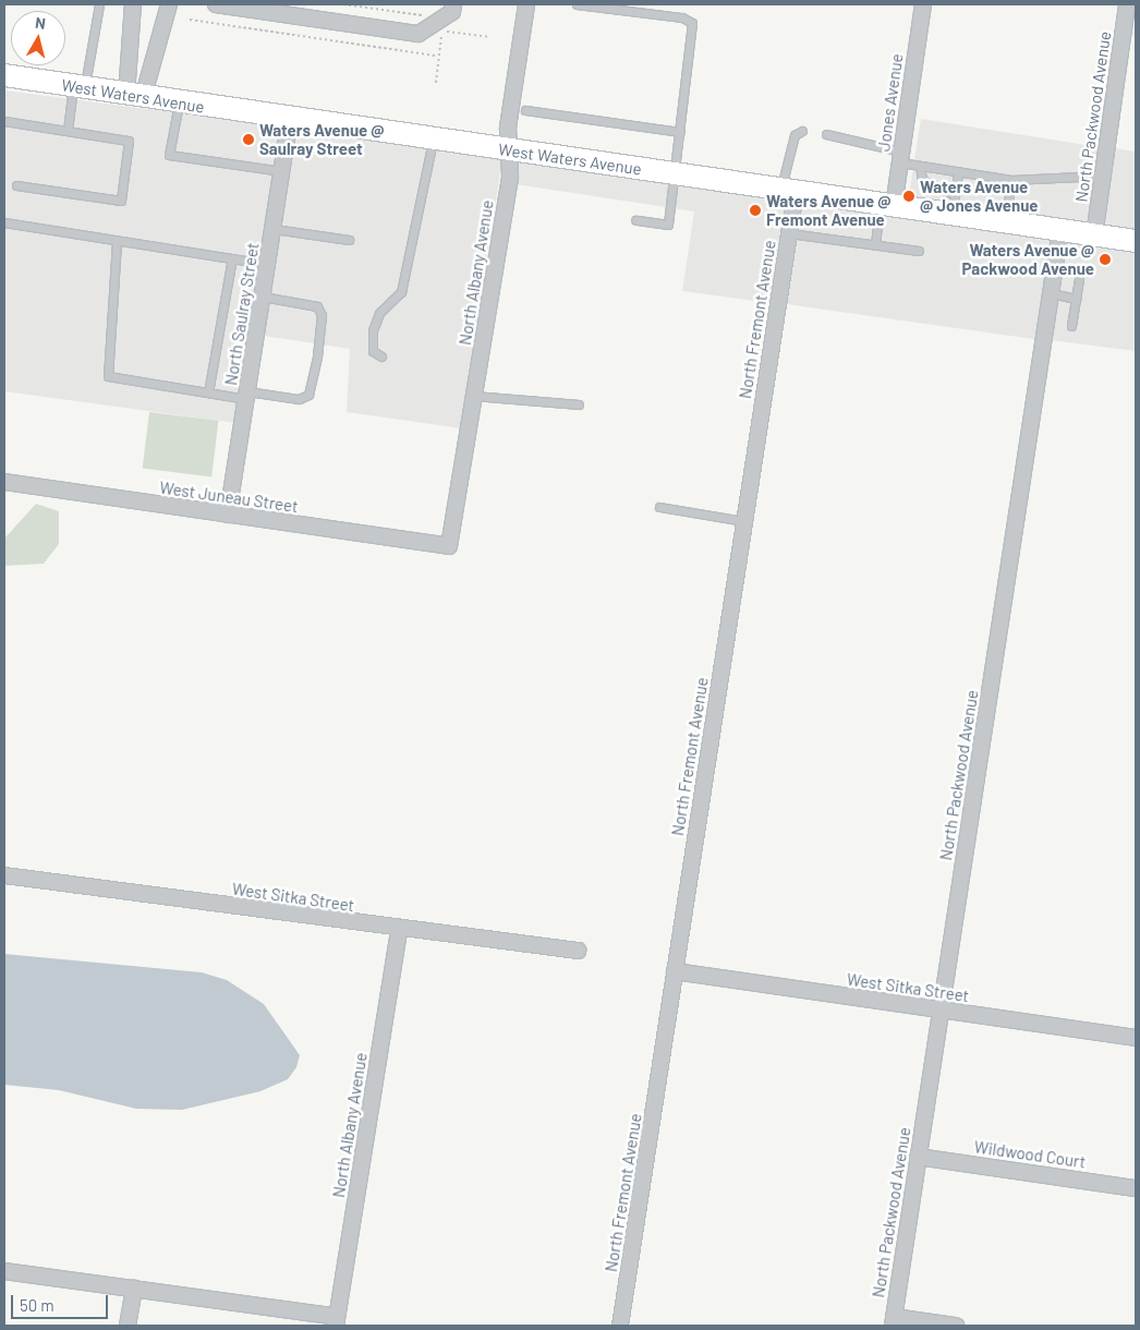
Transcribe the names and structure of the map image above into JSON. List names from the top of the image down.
{
  "streets": {
    "main road": ["West Waters Avenue"],
    "street": [
      "Jones Avenue",
      "North Packwood Avenue",
      "North Albany Avenue",
      "North Saulray Street",
      "North Fremont Avenue",
      "West Juneau Street",
      "West Sitka Street",
      "Wildwood Court"
    ]
  },
  "crossings": [
    ["West Waters Avenue", "Jones Avenue"],
    ["West Waters Avenue", "North Packwood Avenue"],
    ["West Waters Avenue", "North Albany Avenue"],
    ["West Waters Avenue", "North Saulray Street"],
    ["West Waters Avenue", "North Fremont Avenue"],
    ["North Packwood Avenue", "West Sitka Street"],
    ["North Packwood Avenue", "Wildwood Court"],
    ["North Albany Avenue", "West Juneau Street"],
    ["North Albany Avenue", "West Sitka Street"],
    ["North Saulray Street", "West Juneau Street"],
    ["North Fremont Avenue", "West Sitka Street"]
  ],
  "places": [
    "Waters Avenue @ Saulray Street",
    "Waters Avenue @ Jones Avenue",
    "Waters Avenue @ Fremont Avenue",
    "Waters Avenue @ Packwood Avenue"
  ],
  "scale_bar": "50 m",
  "north": "top"
}
